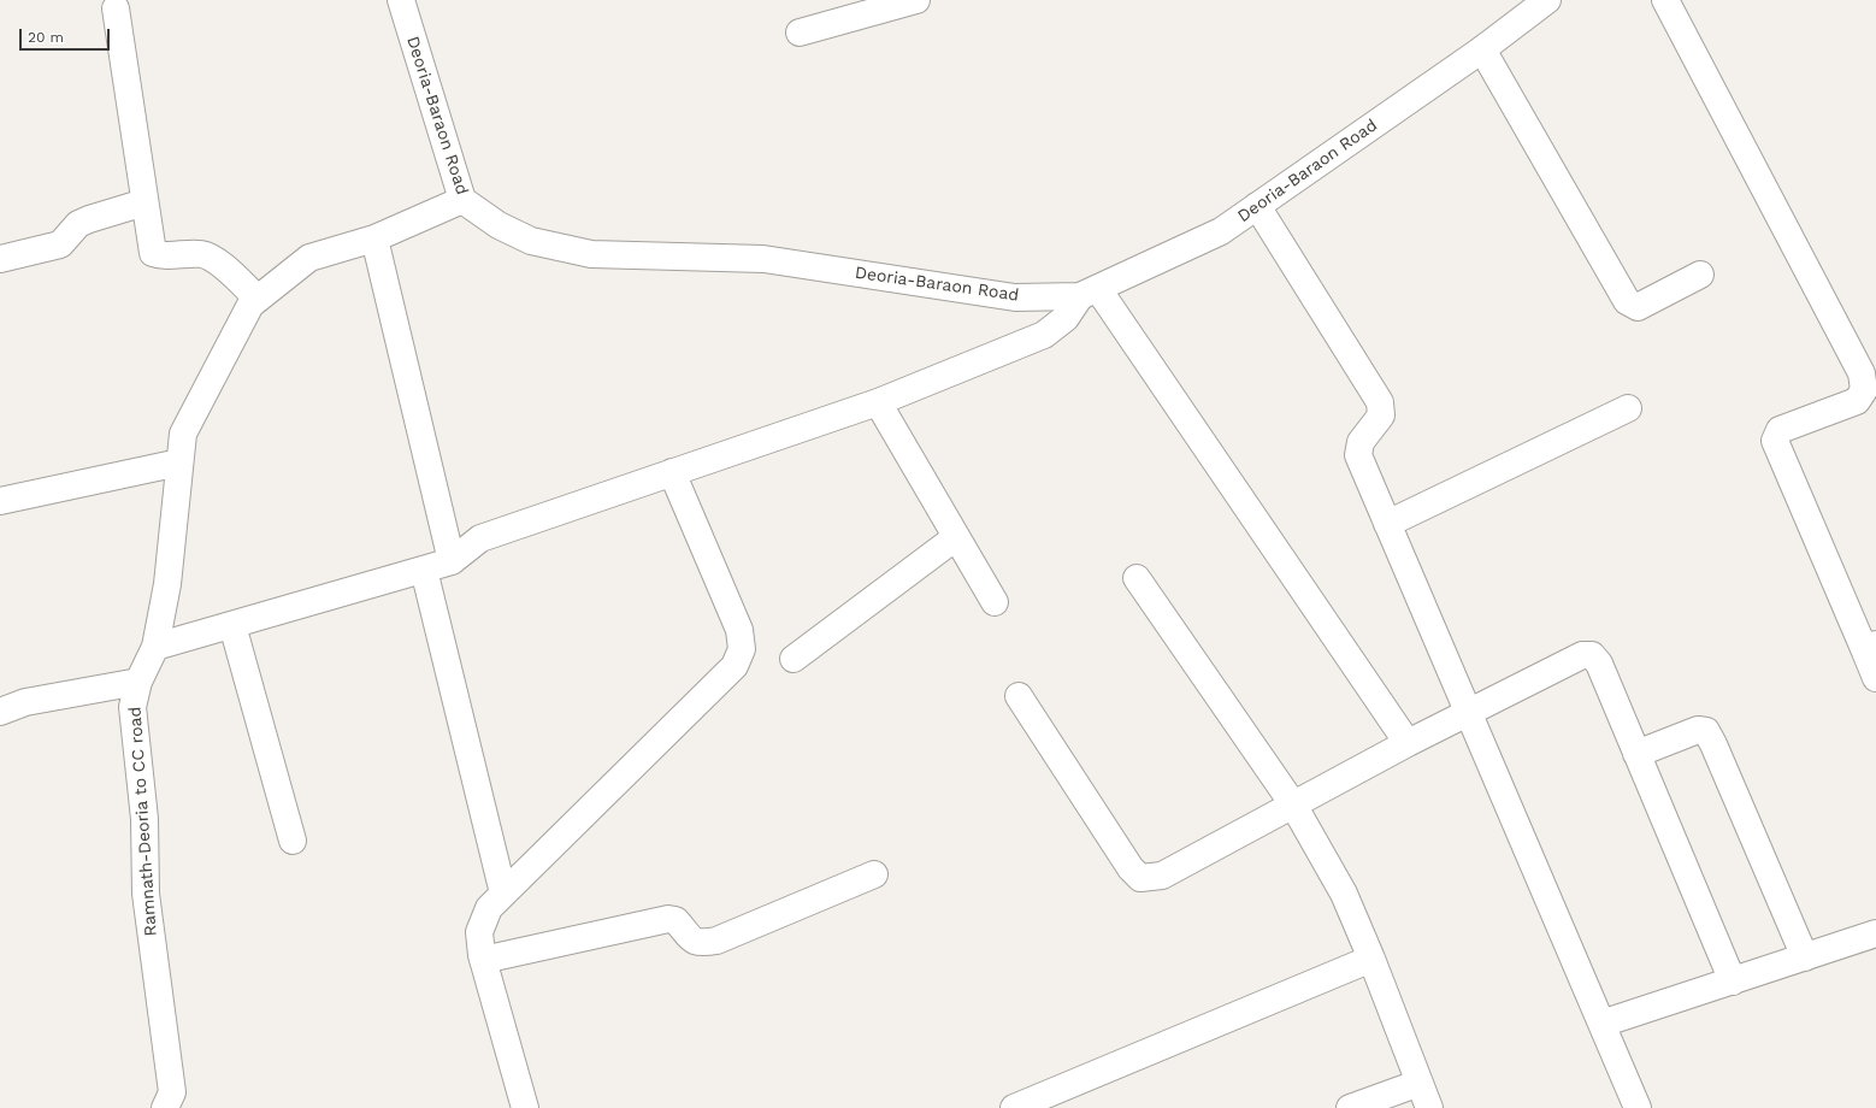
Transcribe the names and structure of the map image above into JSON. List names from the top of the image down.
{
  "streets": {
    "street": ["Deoria-Baraon Road", "Ramnath-Deoria to CC road"]
  },
  "crossings": [
    ["Deoria-Baraon Road", "Ramnath-Deoria to CC road"]
  ],
  "scale_bar": "20 m"
}
